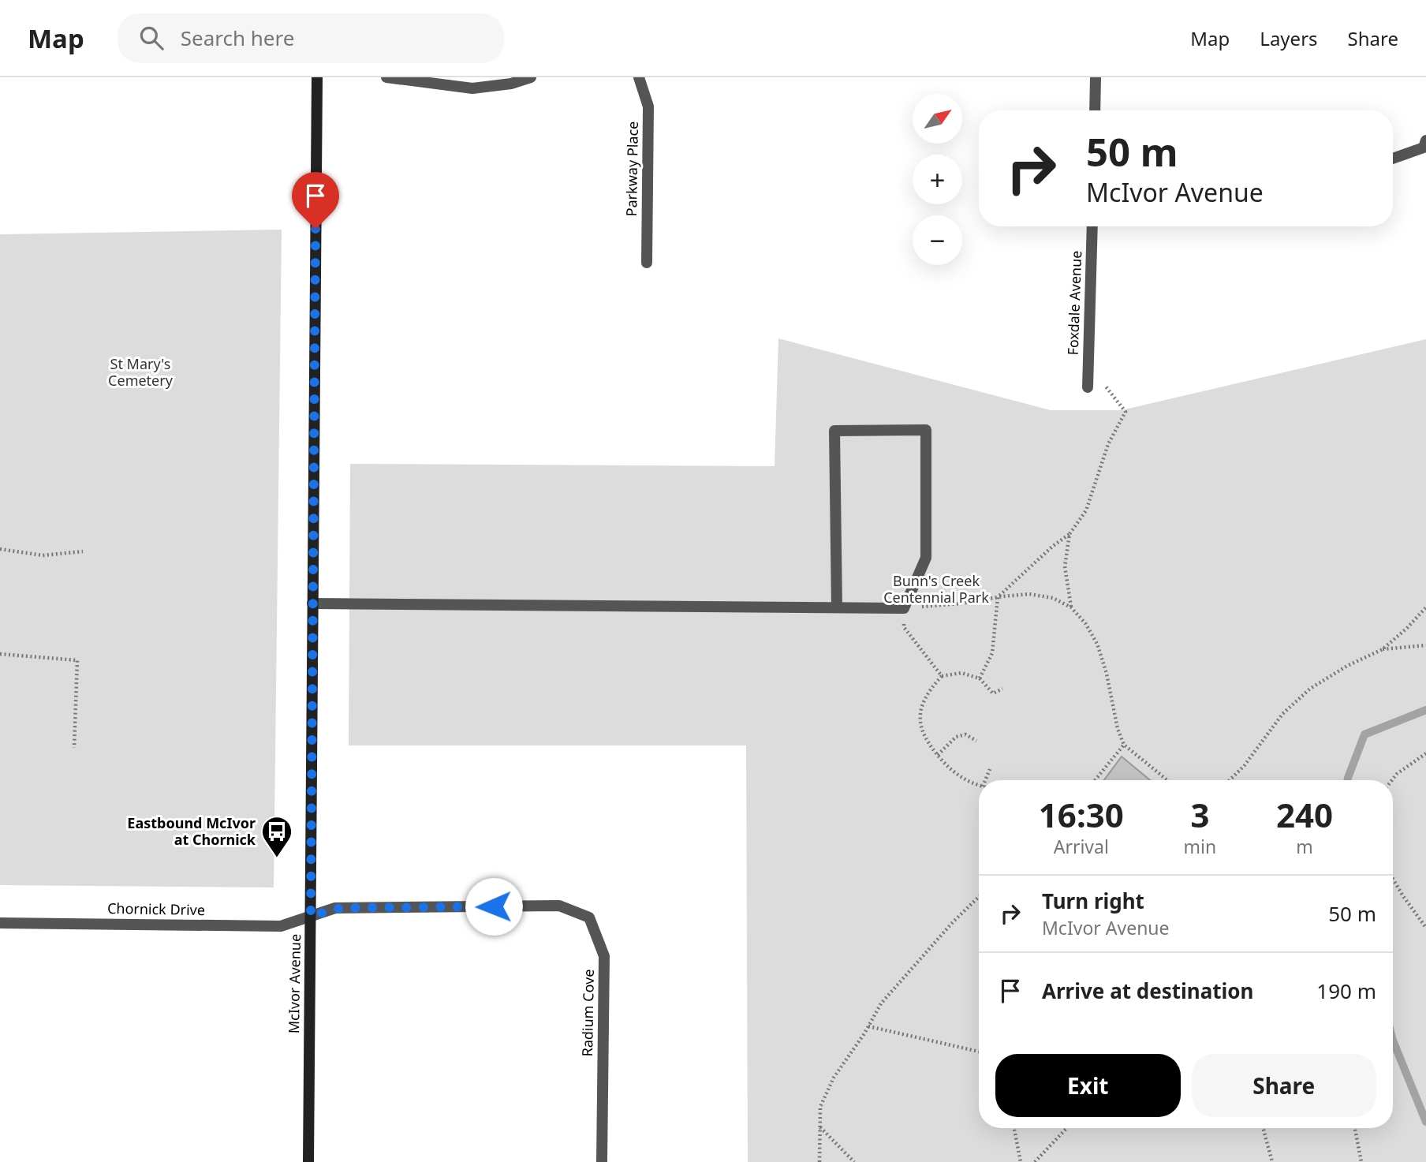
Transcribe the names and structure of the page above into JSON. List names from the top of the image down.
{
  "streets": {
    "street": [
      "Parkway Place",
      "Foxdale Avenue",
      "Chornick Drive",
      "McIvor Avenue",
      "Radium Cove"
    ]
  },
  "crossings": [
    ["Chornick Drive", "McIvor Avenue"],
    ["Chornick Drive", "Radium Cove"],
    ["McIvor Avenue", "Radium Cove"]
  ],
  "parks": ["St Mary's Cemetery", "Bunn's Creek Centennial Park"],
  "places": {
    "bus stop": ["Eastbound McIvor at Chornick"]
  },
  "north": "top right",
  "page": {
    "header": "Map",
    "search": "Search here",
    "nav": ["Map", "Layers", "Share"],
    "map_buttons": ["+", "−"],
    "turn": ["50 m", "McIvor Avenue"],
    "eta": [
      "16:30",
      "Arrival",
      "3",
      "min",
      "240",
      "m"
    ],
    "list": [
      {
        "name": "Turn right",
        "note": "McIvor Avenue",
        "value": "50 m"
      },
      {
        "name": "Arrive at destination",
        "value": "190 m"
      }
    ],
    "buttons": ["Exit", "Share"]
  }
}
